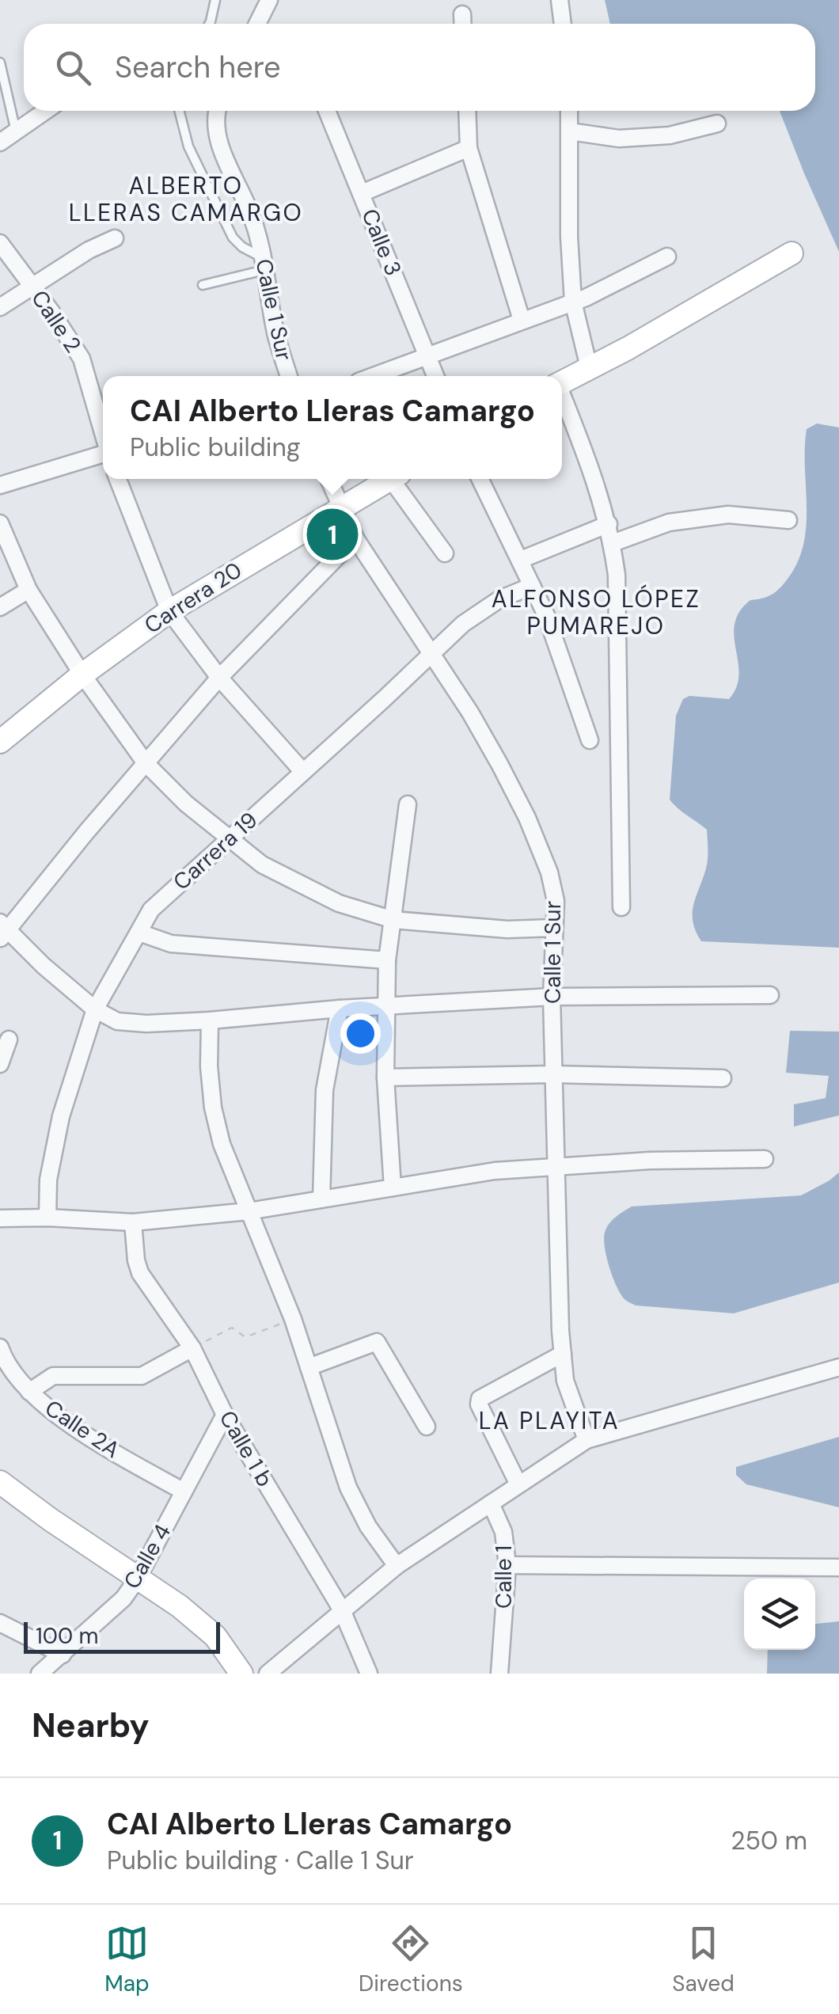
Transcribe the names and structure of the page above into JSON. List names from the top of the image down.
{
  "streets": {
    "street": [
      "Calle 3",
      "Calle 1 Sur",
      "Calle 2",
      "Carrera 20",
      "Carrera 19",
      "Calle 2A",
      "Calle 1 b",
      "Calle 4",
      "Calle 1"
    ]
  },
  "crossings": [
    ["Calle 1 Sur", "Carrera 20"],
    ["Calle 1 Sur", "Carrera 19"],
    ["Calle 2A", "Calle 4"],
    ["Calle 1 b", "Calle 4"]
  ],
  "districts": ["ALBERTO LLERAS CAMARGO", "ALFONSO LÓPEZ PUMAREJO", "LA PLAYITA"],
  "scale_bar": "100 m",
  "page": {
    "search": "Search here",
    "popup": ["CAI Alberto Lleras Camargo", "Public building"],
    "pins": "1",
    "scale": "100 m",
    "heading": "Nearby",
    "list": [
      {
        "mark": "1",
        "name": "CAI Alberto Lleras Camargo",
        "note": "Public building · Calle 1 Sur",
        "value": "250 m"
      }
    ],
    "nav": ["Map", "Directions", "Saved"]
  }
}
